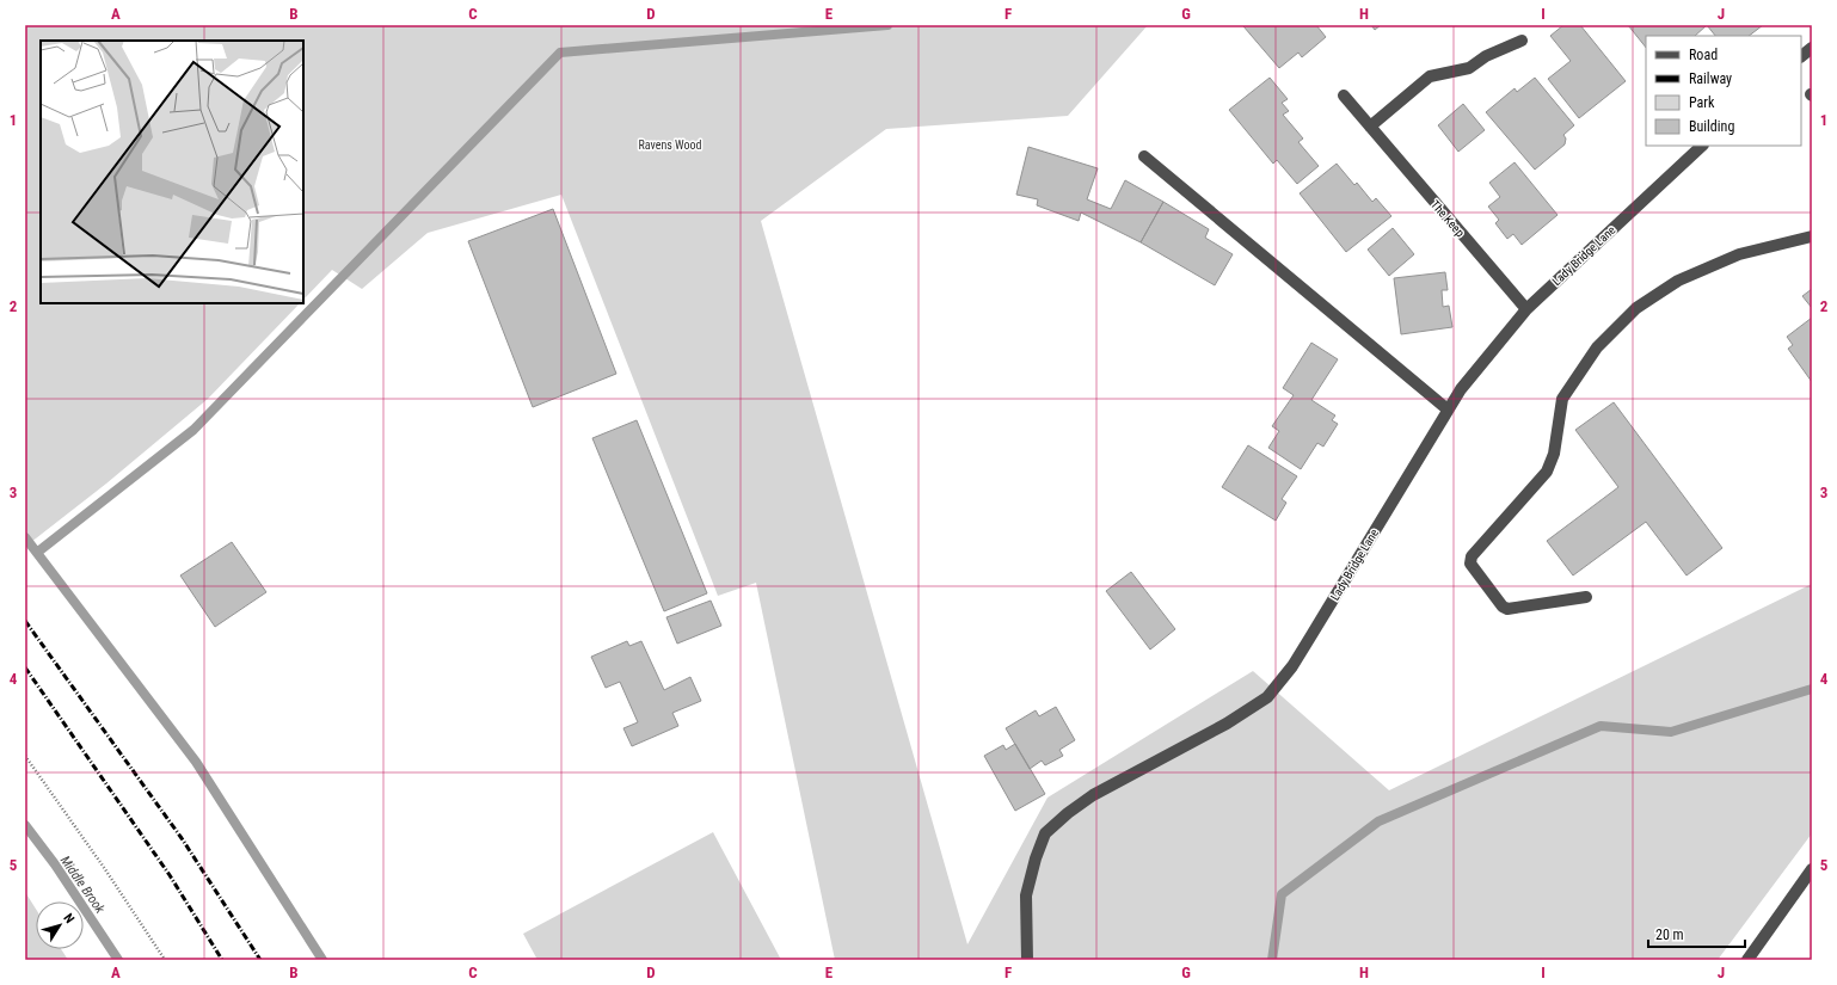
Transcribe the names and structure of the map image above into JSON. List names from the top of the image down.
{
  "streets": {
    "street": ["The Keep", "Lady Bridge Lane"]
  },
  "crossings": [
    ["The Keep", "Lady Bridge Lane"]
  ],
  "water": ["Middle Brook"],
  "parks": ["Ravens Wood"],
  "legend": [
    "Road",
    "Railway",
    "Park",
    "Building"
  ],
  "scale_bar": "20 m",
  "north": "top right",
  "grid": {
    "columns": [
      "A",
      "B",
      "C",
      "D",
      "E",
      "F",
      "G",
      "H",
      "I",
      "J"
    ],
    "rows": [
      "1",
      "2",
      "3",
      "4",
      "5"
    ]
  }
}
